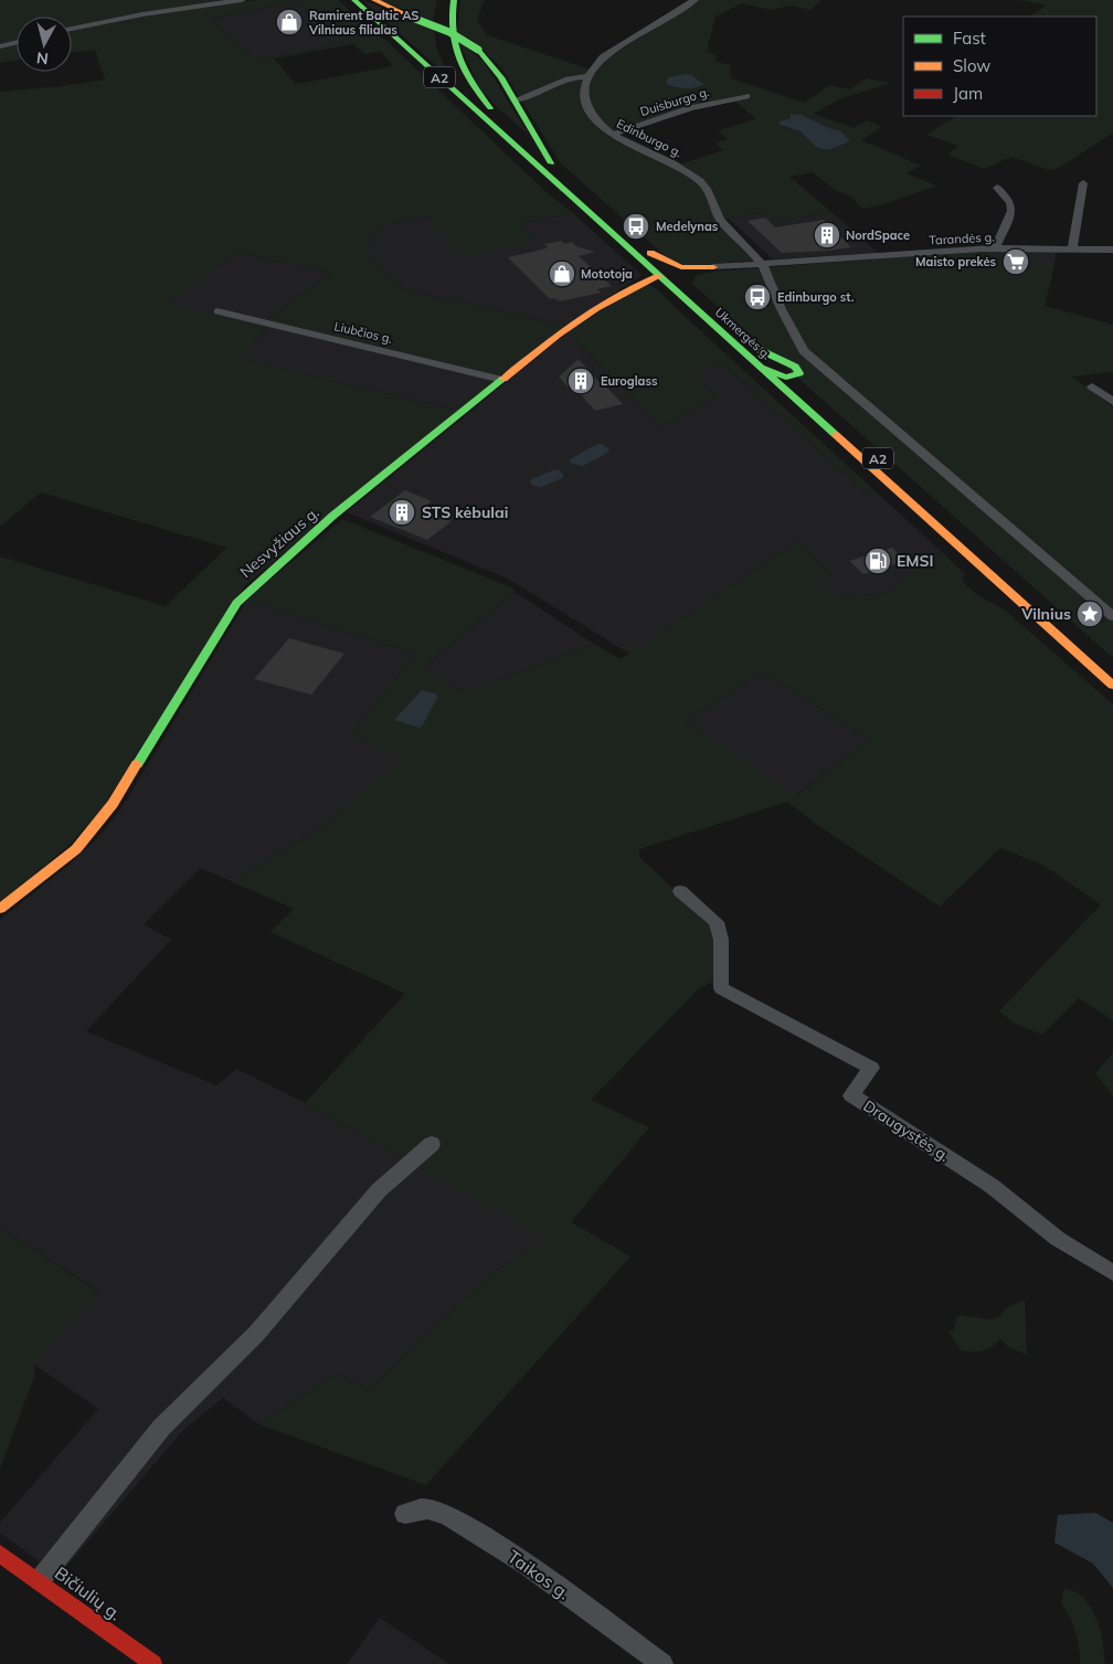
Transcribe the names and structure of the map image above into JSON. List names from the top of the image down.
{
  "streets": {
    "main road": [
      "A2",
      "Ukmergės g.",
      "Nesvyžiaus g.",
      "Bičiulių g."
    ],
    "street": [
      "Duisburgo g.",
      "Edinburgo g.",
      "Tarandės g.",
      "Liubčios g.",
      "Draugystės g.",
      "Taikos g."
    ]
  },
  "crossings": [
    ["A2", "Ukmergės g."],
    ["Duisburgo g.", "Edinburgo g."],
    ["Edinburgo g.", "Tarandės g."],
    ["Liubčios g.", "Nesvyžiaus g."],
    ["Ukmergės g.", "Nesvyžiaus g."]
  ],
  "places": {
    "shop": ["Ramirent Baltic AS Vilniaus filialas", "Mototoja"],
    "bus stop": ["Medelynas", "Edinburgo st."],
    "building": ["NordSpace", "Euroglass", "STS kėbulai"],
    "supermarket": ["Maisto prekės"],
    "fuel station": ["EMSI"],
    "place": ["Vilnius"]
  },
  "legend": ["Fast", "Slow", "Jam"],
  "north": "bottom"
}
